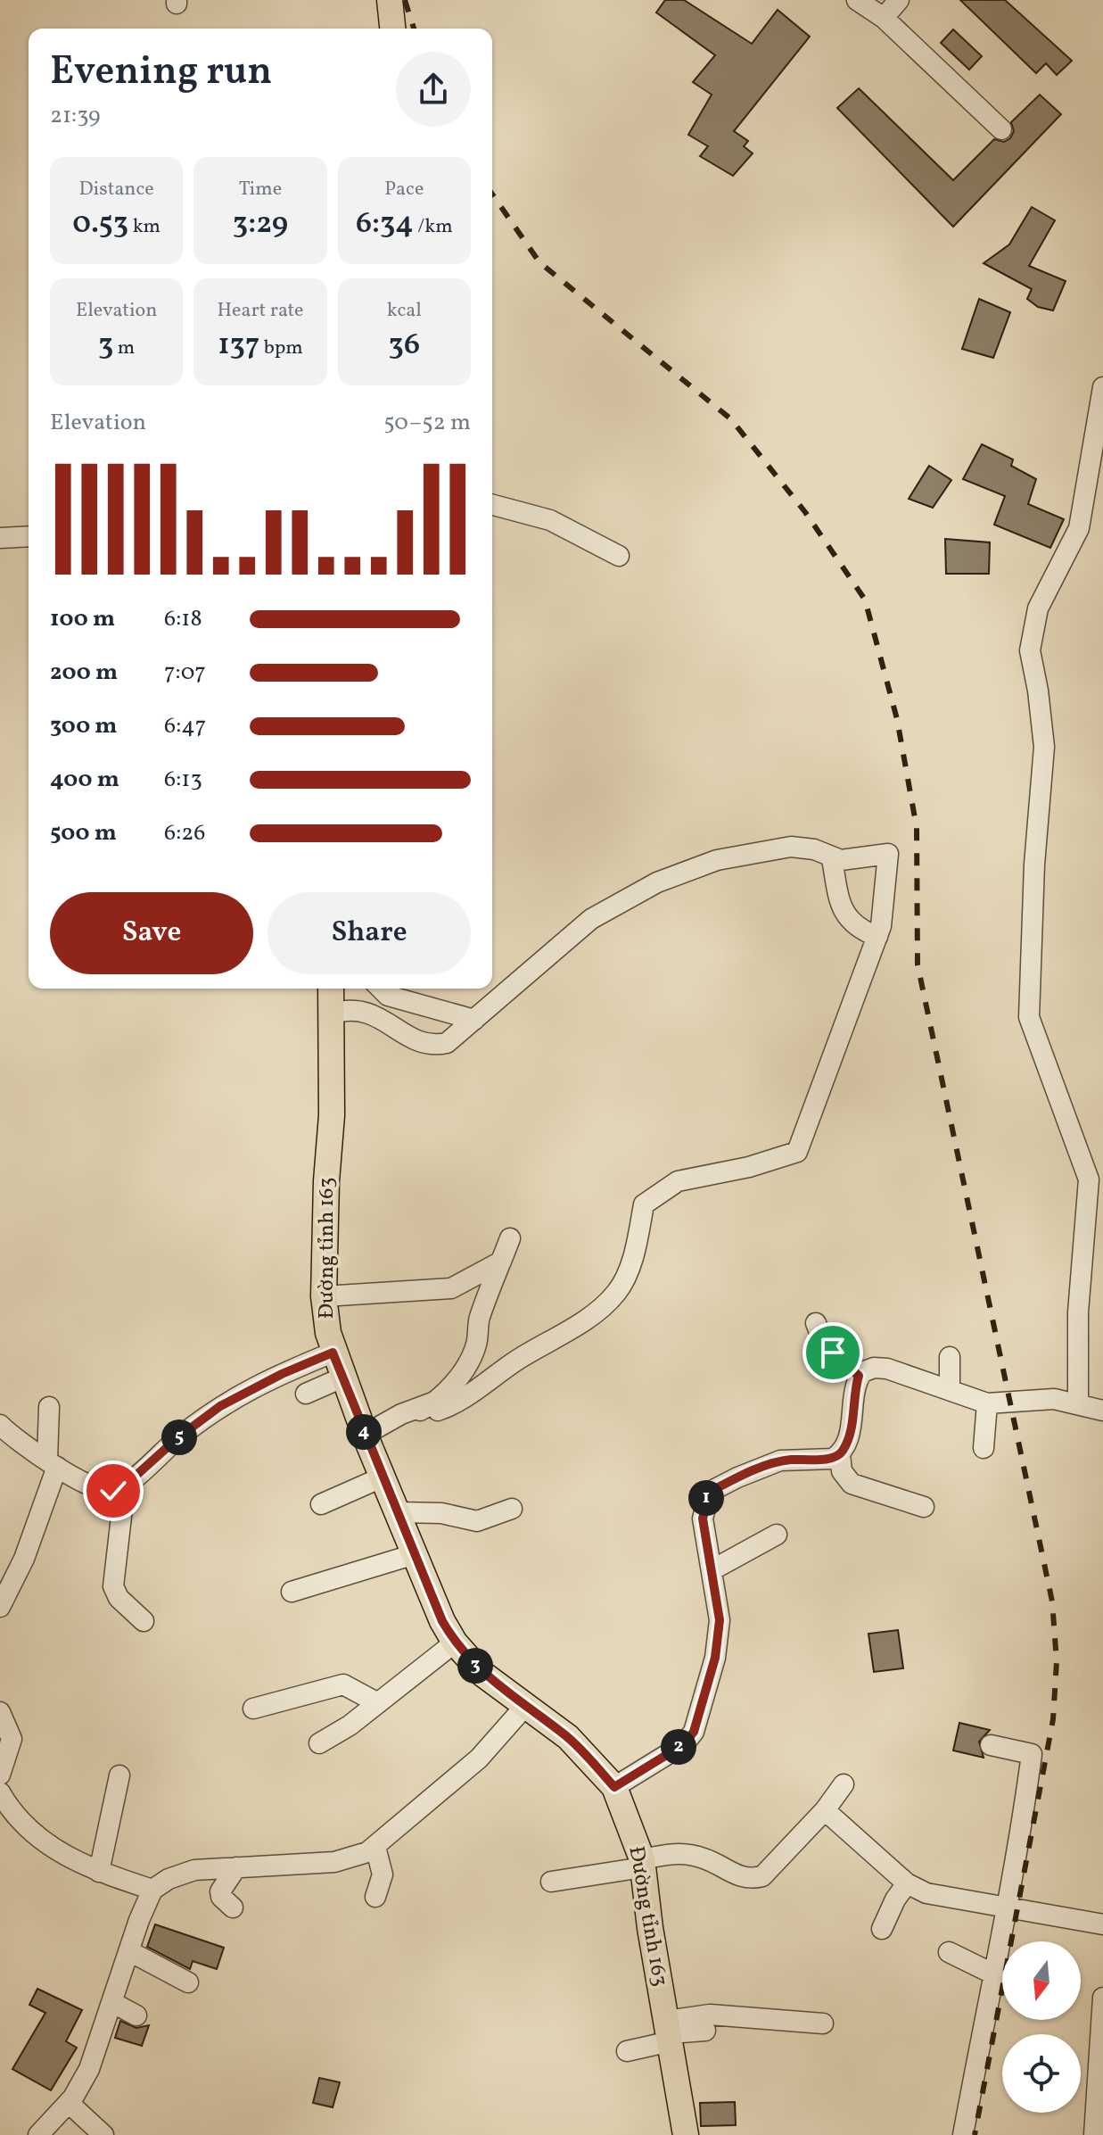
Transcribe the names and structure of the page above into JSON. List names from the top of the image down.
{
  "streets": {
    "main road": ["Đường tỉnh 163"]
  },
  "north": "bottom",
  "page": {
    "heading": ["Evening run", "21:39"],
    "stats": [
      ["Distance", "0.53 km"],
      ["Time", "3:29"],
      ["Pace", "6:34 /km"],
      ["Elevation", "3 m"],
      ["Heart rate", "137 bpm"],
      ["kcal", "36"]
    ],
    "chart": ["Elevation", "50–52 m"],
    "list": [
      {
        "name": "100 m",
        "note": "6:18"
      },
      {
        "name": "200 m",
        "note": "7:07"
      },
      {
        "name": "300 m",
        "note": "6:47"
      },
      {
        "name": "400 m",
        "note": "6:13"
      },
      {
        "name": "500 m",
        "note": "6:26"
      }
    ],
    "buttons": ["Save", "Share"],
    "pins": [
      "4",
      "5",
      "1",
      "3",
      "2"
    ]
  }
}
